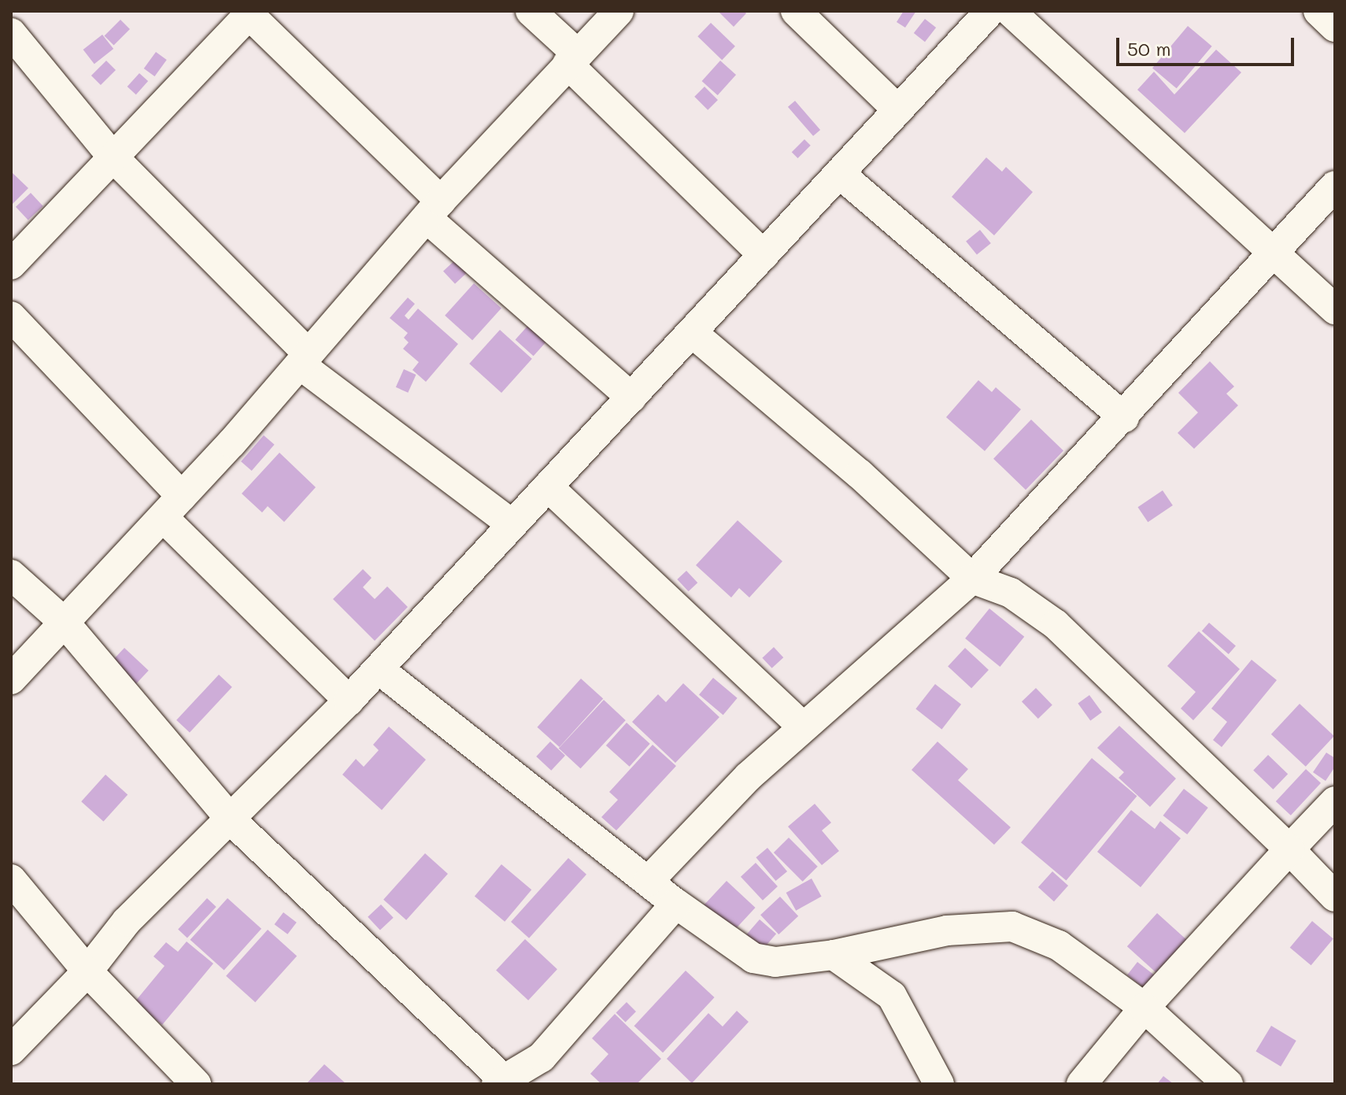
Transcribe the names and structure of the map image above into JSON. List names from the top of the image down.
{
  "scale_bar": "50 m"
}
